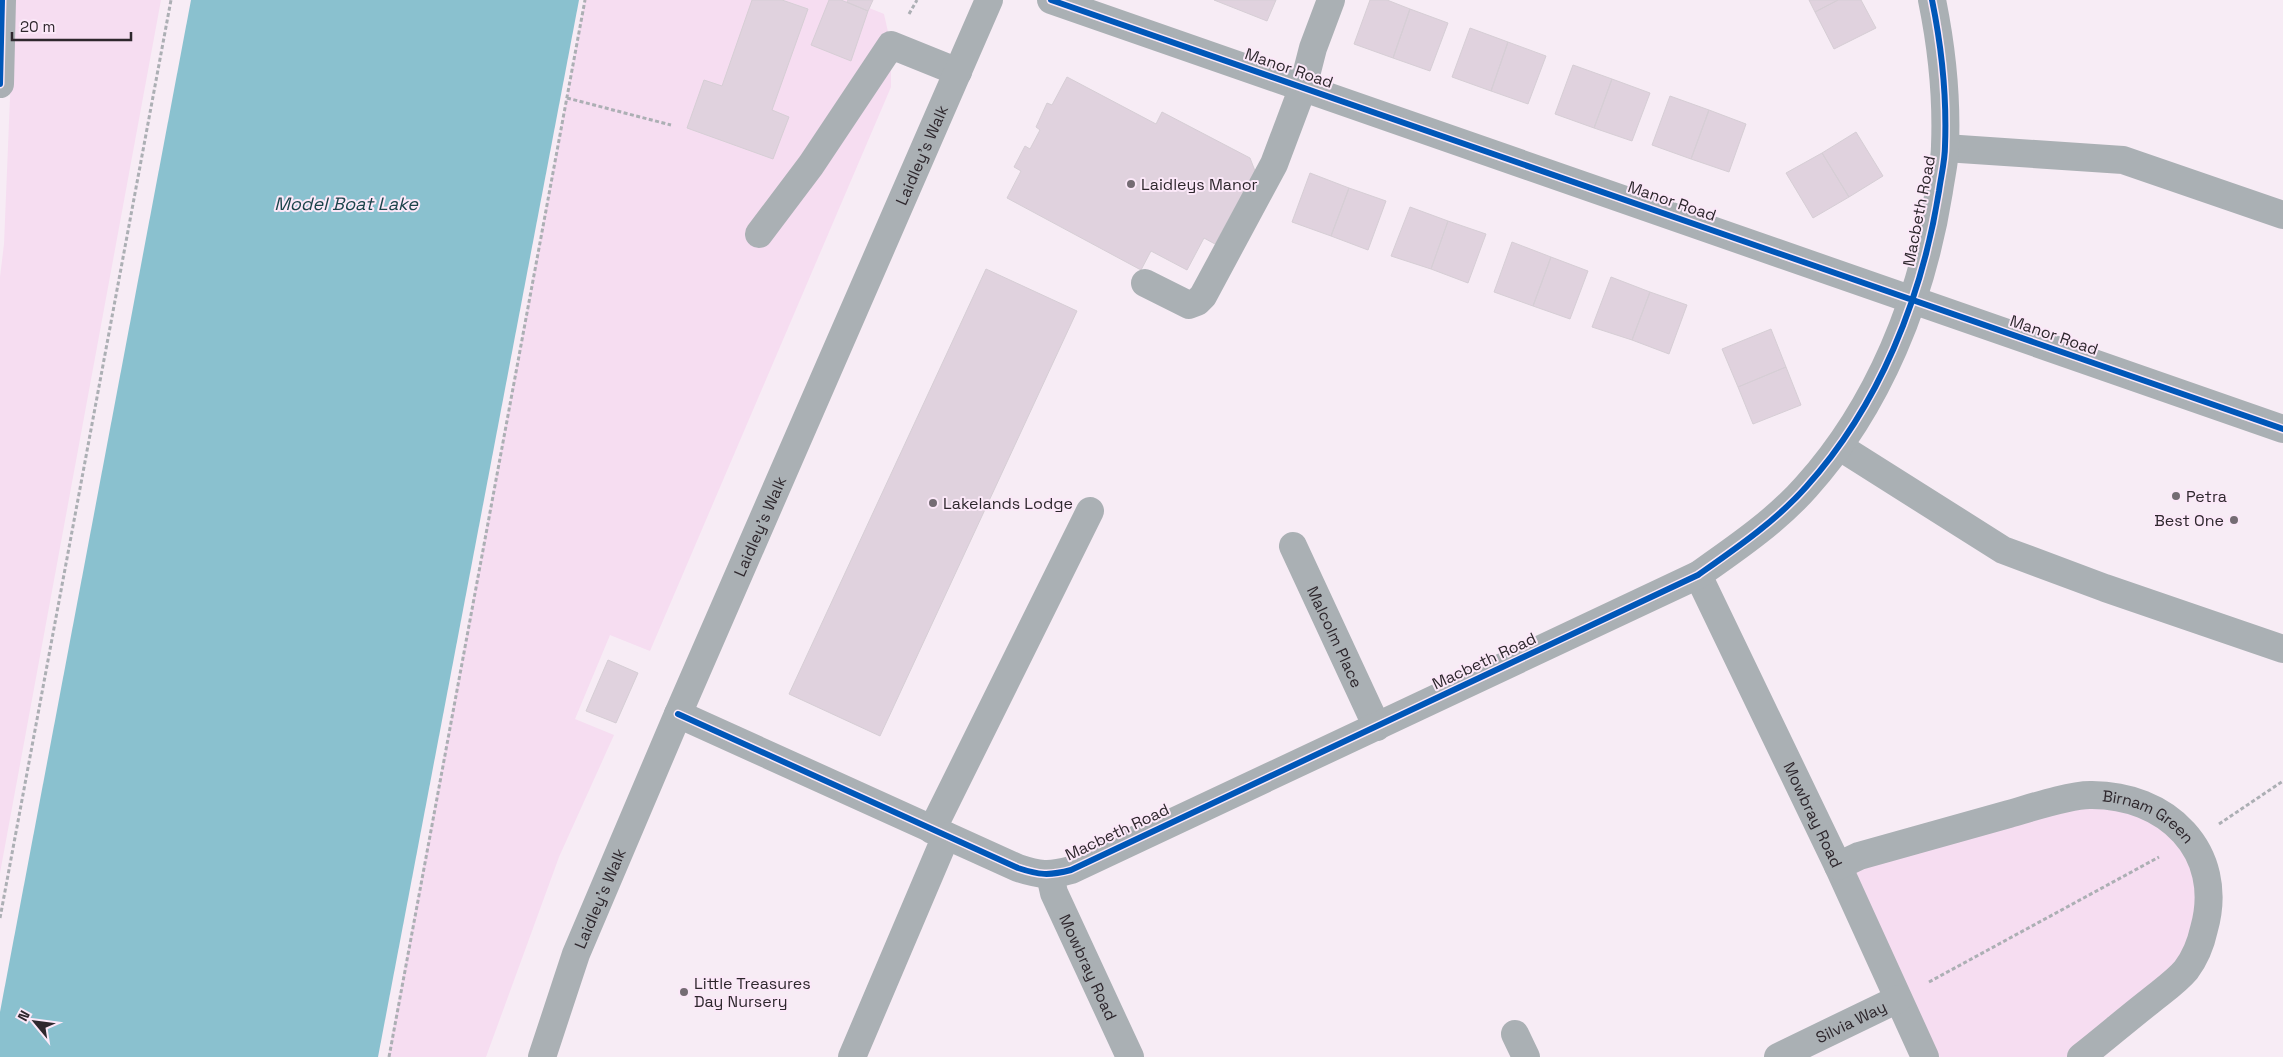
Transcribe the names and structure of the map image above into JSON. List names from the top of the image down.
{
  "streets": {
    "street": [
      "Manor Road",
      "Laidley's Walk",
      "Macbeth Road",
      "Malcolm Place",
      "Mowbray Road",
      "Birnam Green",
      "Silvia Way"
    ]
  },
  "crossings": [
    ["Manor Road", "Macbeth Road"],
    ["Laidley's Walk", "Macbeth Road"],
    ["Macbeth Road", "Malcolm Place"],
    ["Macbeth Road", "Mowbray Road"],
    ["Mowbray Road", "Birnam Green"],
    ["Mowbray Road", "Silvia Way"]
  ],
  "water": ["Model Boat Lake"],
  "places": [
    "Laidleys Manor",
    "Petra",
    "Lakelands Lodge",
    "Best One",
    "Little Treasures Day Nursery"
  ],
  "scale_bar": "20 m",
  "north": "top left"
}
